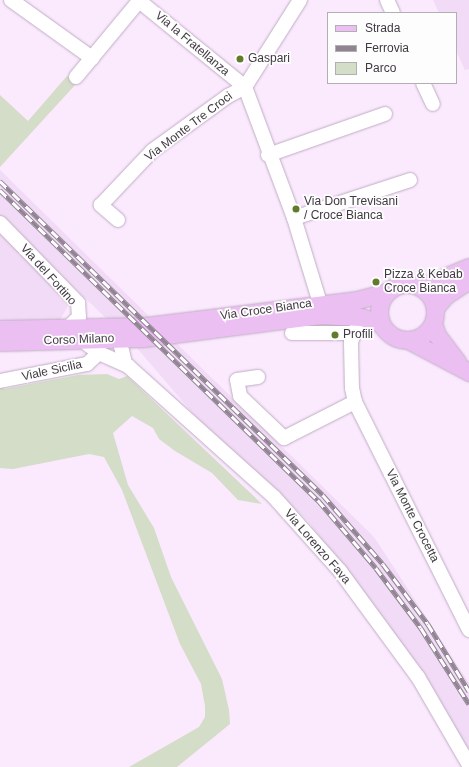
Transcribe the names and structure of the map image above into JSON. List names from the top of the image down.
{
  "streets": {
    "main road": ["Via Croce Bianca", "Corso Milano"],
    "street": [
      "Via la Fratellanza",
      "Via Monte Tre Croci",
      "Via del Fortino",
      "Viale Sicilia",
      "Via Monte Crocetta",
      "Via Lorenzo Fava"
    ]
  },
  "crossings": [
    ["Via la Fratellanza", "Via Monte Tre Croci"],
    ["Via del Fortino", "Corso Milano"],
    ["Via Croce Bianca", "Corso Milano"],
    ["Via Croce Bianca", "Via Monte Crocetta"],
    ["Corso Milano", "Via Lorenzo Fava"],
    ["Viale Sicilia", "Via Lorenzo Fava"]
  ],
  "places": [
    "Gaspari",
    "Via Don Trevisani / Croce Bianca",
    "Pizza & Kebab Croce Bianca",
    "Profili"
  ],
  "legend": ["Strada", "Ferrovia", "Parco"]
}
